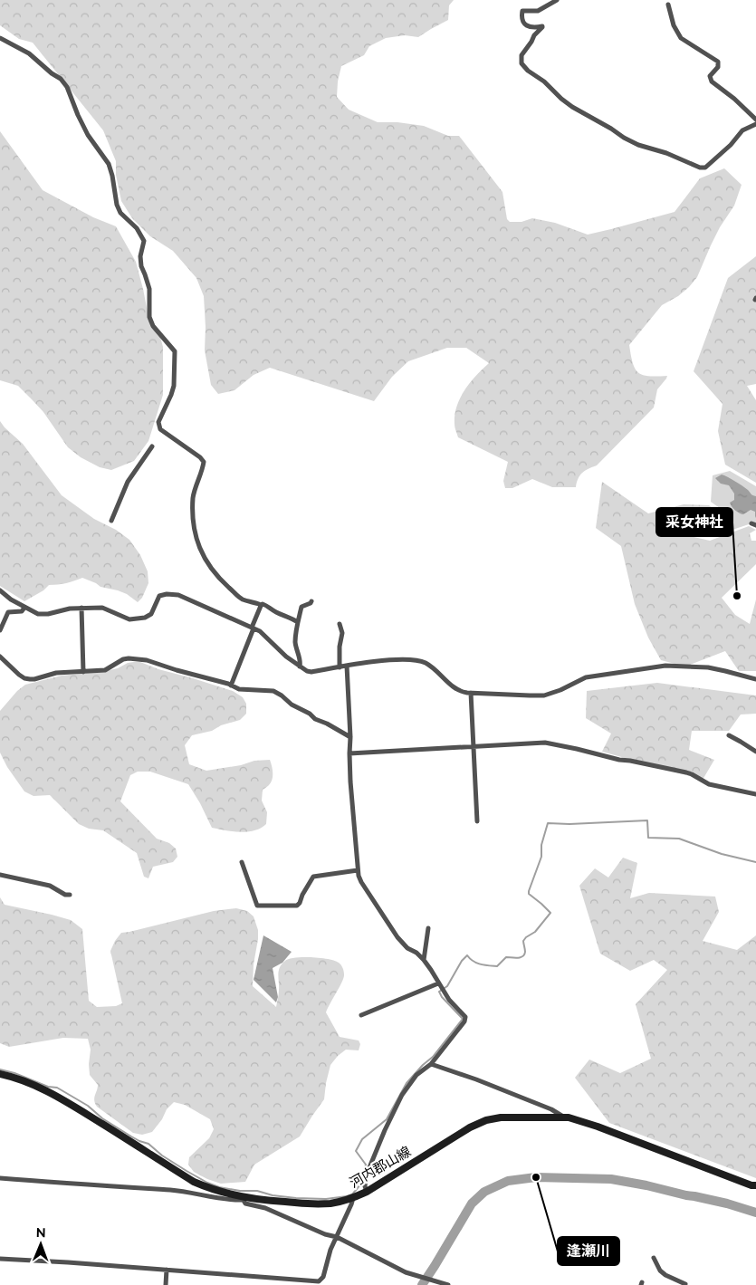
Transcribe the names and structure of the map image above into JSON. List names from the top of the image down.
{
  "streets": {
    "main road": ["河内郡山線"]
  },
  "places": ["采女神社", "逢瀬川"],
  "north": "top"
}
